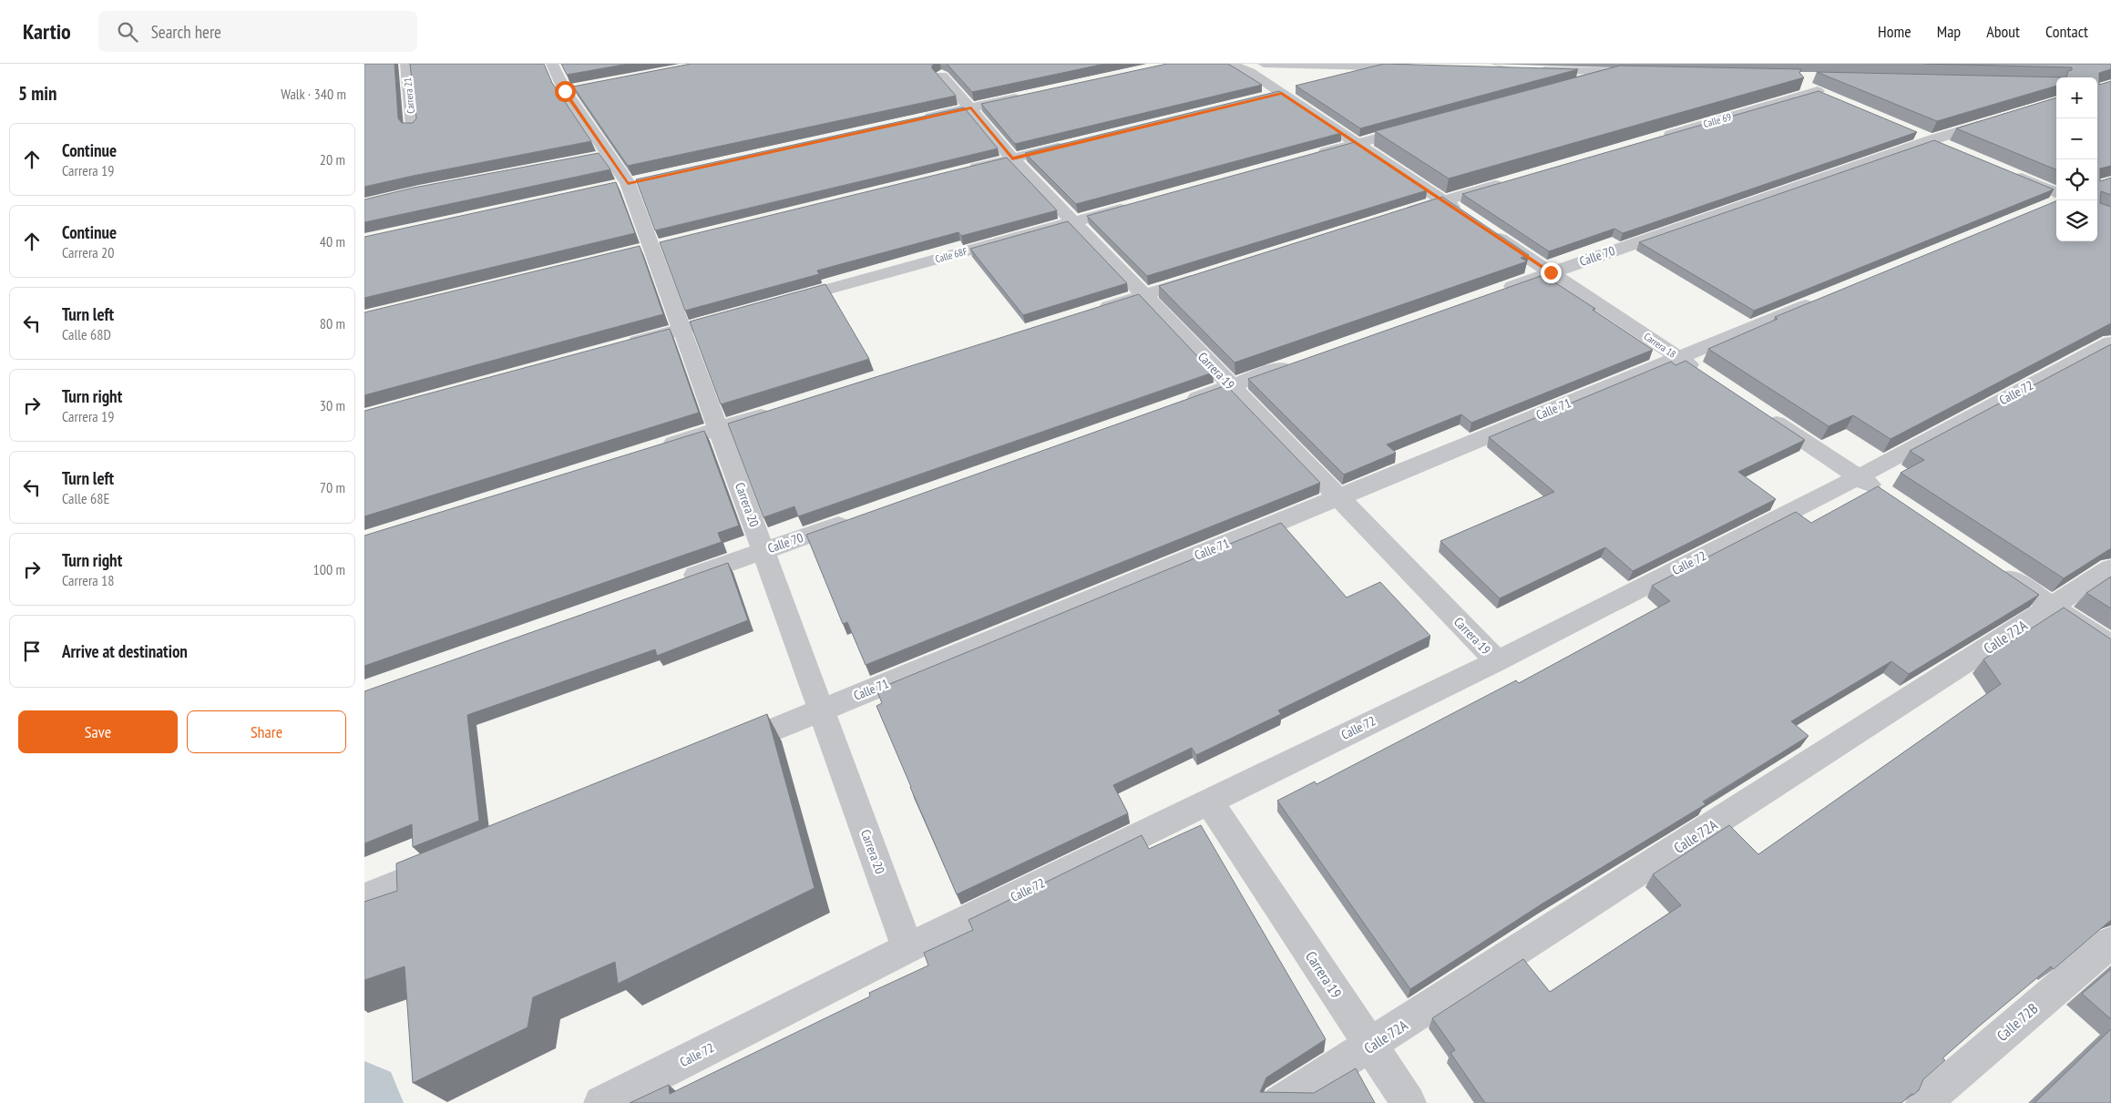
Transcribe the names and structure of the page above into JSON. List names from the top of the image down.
{
  "streets": {
    "street": [
      "Carrera 21",
      "Calle 69",
      "Calle 68F",
      "Calle 70",
      "Carrera 18",
      "Carrera 19",
      "Calle 72",
      "Calle 71",
      "Carrera 20",
      "Calle 72A",
      "Calle 72B"
    ]
  },
  "crossings": [
    ["Calle 68F", "Carrera 19"],
    ["Calle 70", "Carrera 18"],
    ["Calle 70", "Carrera 20"],
    ["Carrera 18", "Calle 71"],
    ["Carrera 19", "Calle 72"],
    ["Carrera 19", "Calle 71"],
    ["Carrera 19", "Calle 72A"],
    ["Calle 72", "Carrera 20"],
    ["Calle 71", "Carrera 20"]
  ],
  "page": {
    "header": "Kartio",
    "search": "Search here",
    "nav": [
      "Home",
      "Map",
      "About",
      "Contact"
    ],
    "heading": ["5 min", "Walk · 340 m"],
    "map_buttons": ["+", "−"],
    "list": [
      ["Continue", "Carrera 19", "20 m"],
      ["Continue", "Carrera 20", "40 m"],
      ["Turn left", "Calle 68D", "80 m"],
      ["Turn right", "Carrera 19", "30 m"],
      ["Turn left", "Calle 68E", "70 m"],
      ["Turn right", "Carrera 18", "100 m"],
      "Arrive at destination"
    ],
    "buttons": ["Save", "Share"]
  }
}
